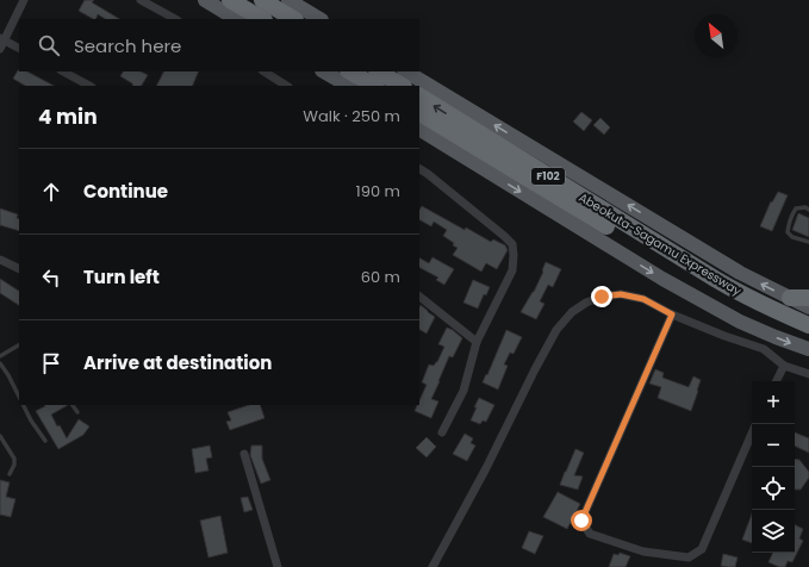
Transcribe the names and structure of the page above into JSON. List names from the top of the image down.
{
  "streets": {
    "highway": ["F102", "Abeokuta-Sagamu Expressway"]
  },
  "north": "top left",
  "page": {
    "search": "Search here",
    "heading": ["4 min", "Walk · 250 m"],
    "list": [
      ["Continue", "190 m"],
      ["Turn left", "60 m"],
      "Arrive at destination"
    ],
    "map_buttons": ["+", "−"]
  }
}
